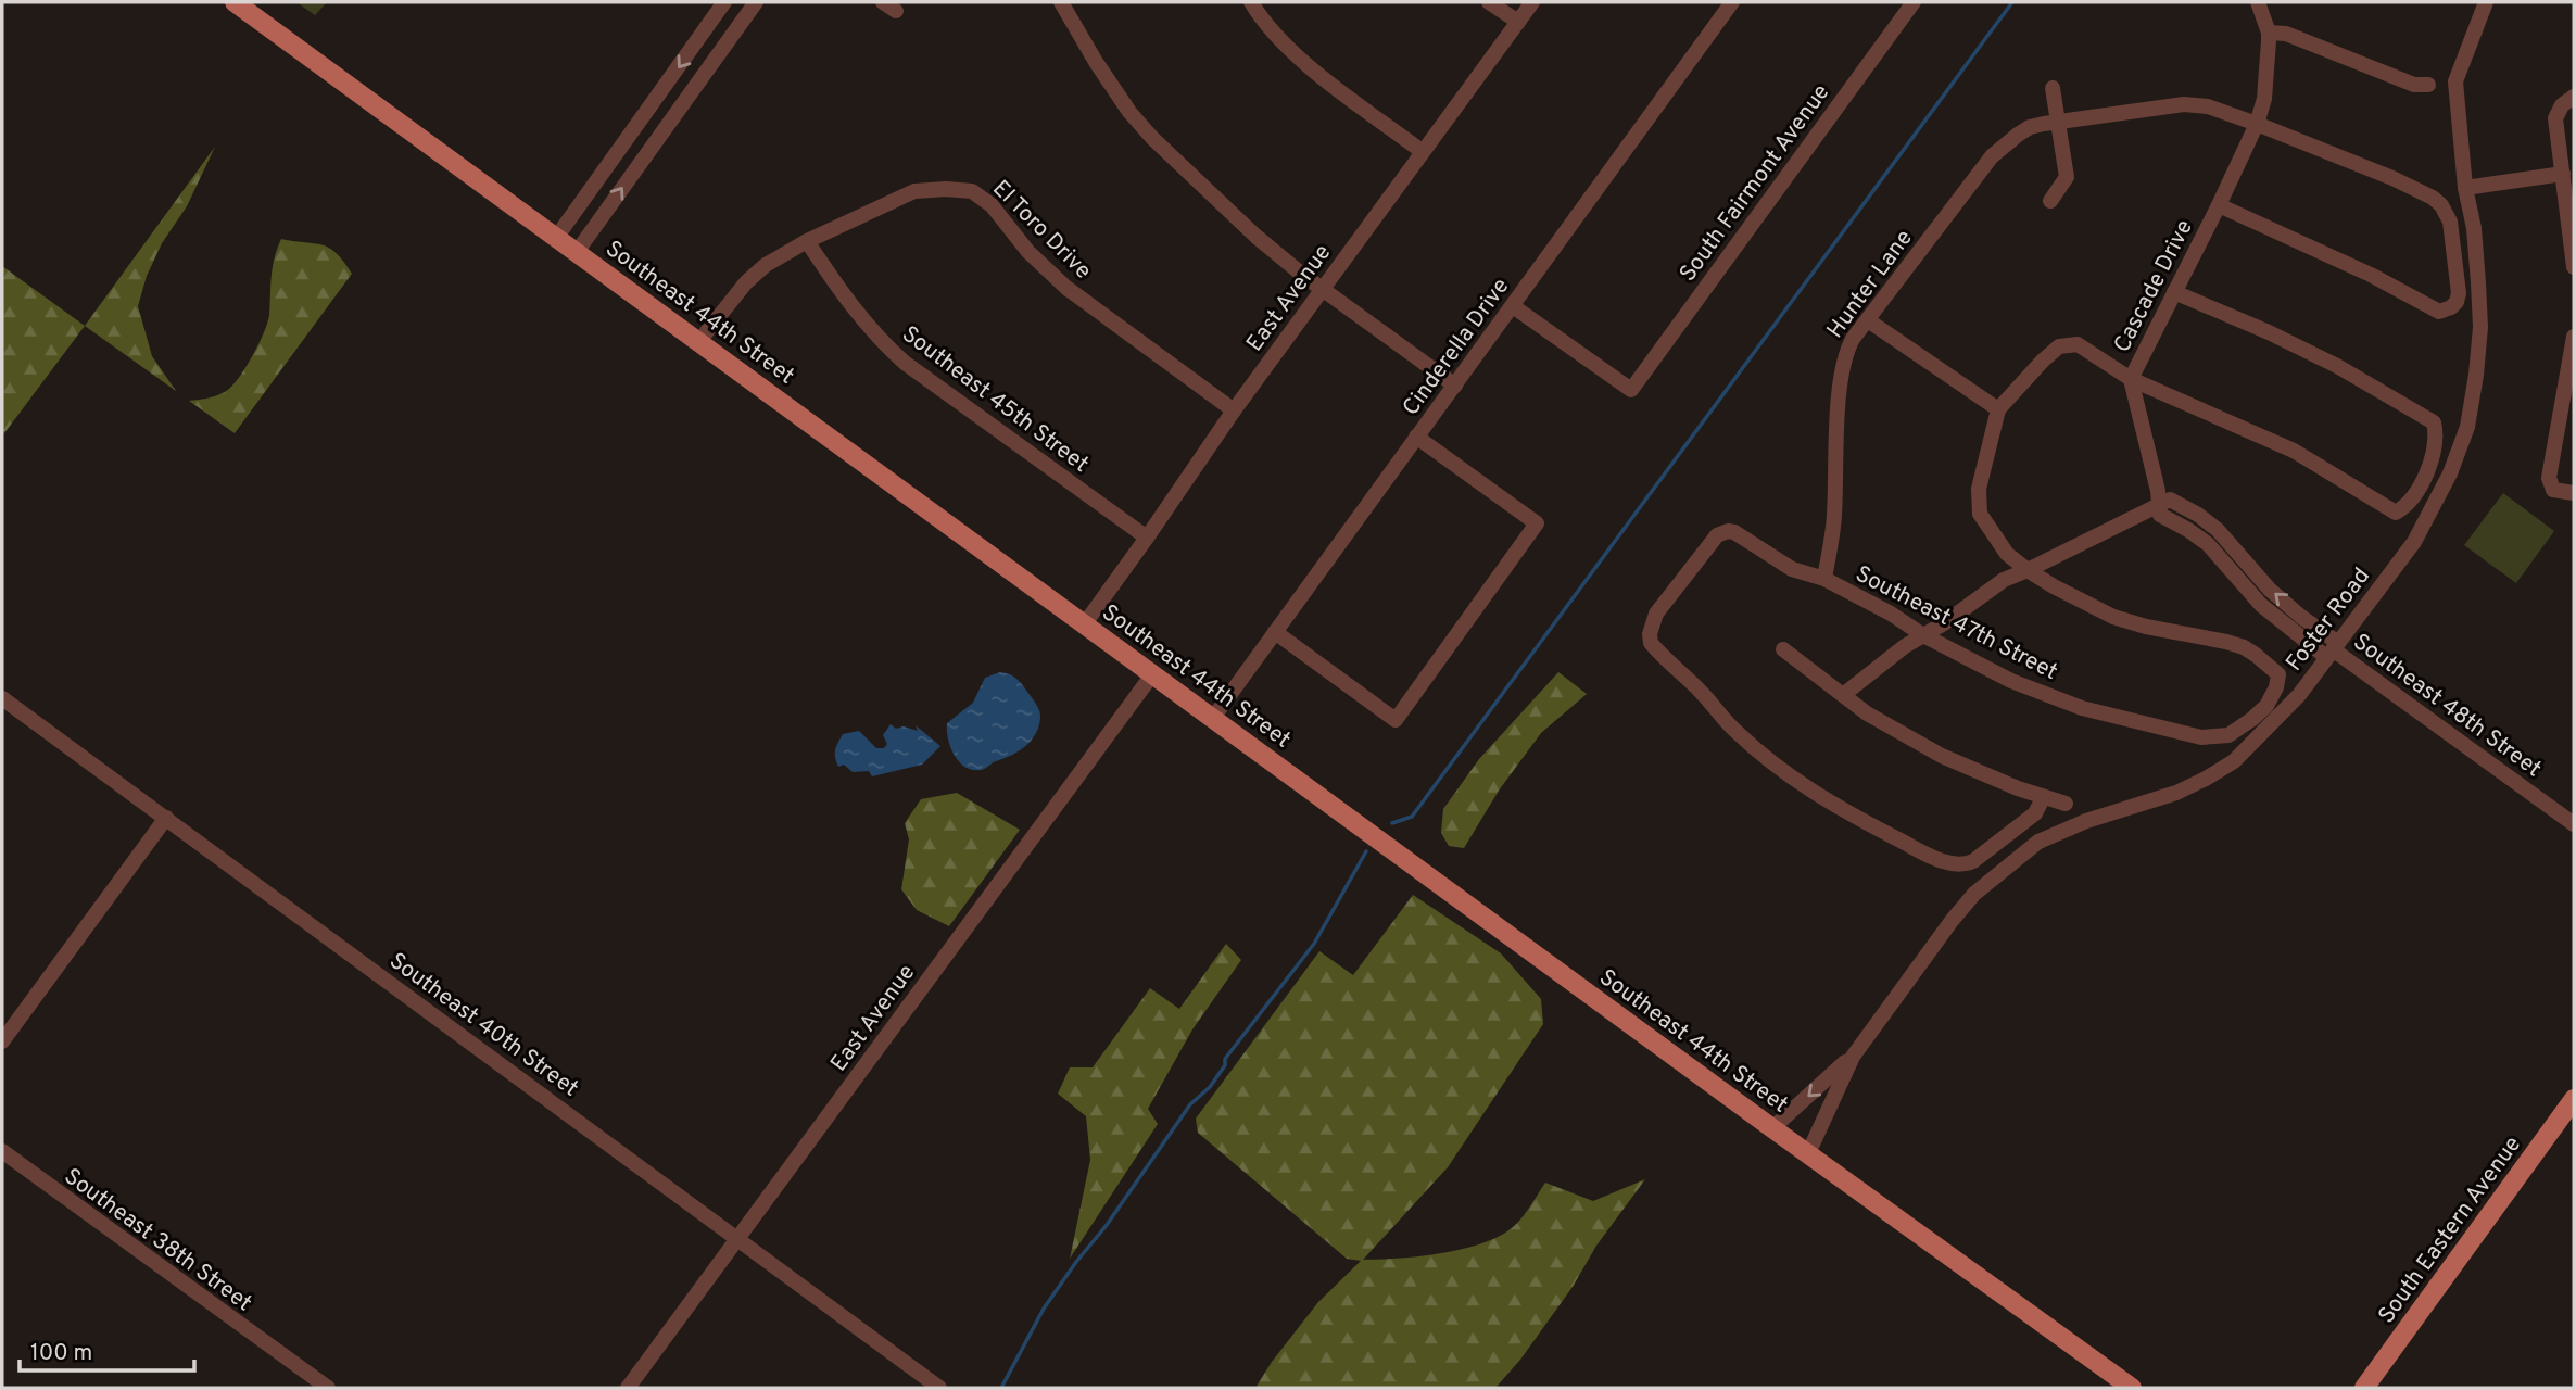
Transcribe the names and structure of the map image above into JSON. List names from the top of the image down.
{
  "streets": {
    "main road": ["Southeast 44th Street", "South Eastern Avenue"],
    "street": [
      "South Fairmont Avenue",
      "El Toro Drive",
      "Hunter Lane",
      "Cascade Drive",
      "East Avenue",
      "Cinderella Drive",
      "Southeast 45th Street",
      "Foster Road",
      "Southeast 47th Street",
      "Southeast 48th Street",
      "Southeast 40th Street",
      "Southeast 38th Street"
    ]
  },
  "crossings": [
    ["South Fairmont Avenue", "Cinderella Drive"],
    ["El Toro Drive", "East Avenue"],
    ["El Toro Drive", "Southeast 44th Street"],
    ["El Toro Drive", "Southeast 45th Street"],
    ["Hunter Lane", "Cascade Drive"],
    ["Hunter Lane", "Southeast 47th Street"],
    ["Cascade Drive", "Southeast 47th Street"],
    ["Cascade Drive", "Southeast 48th Street"],
    ["East Avenue", "Southeast 44th Street"],
    ["East Avenue", "Southeast 45th Street"],
    ["East Avenue", "Southeast 40th Street"],
    ["Southeast 44th Street", "Cinderella Drive"],
    ["Southeast 44th Street", "Foster Road"],
    ["Foster Road", "Southeast 48th Street"],
    ["Southeast 47th Street", "Southeast 48th Street"]
  ],
  "scale_bar": "100 m"
}
